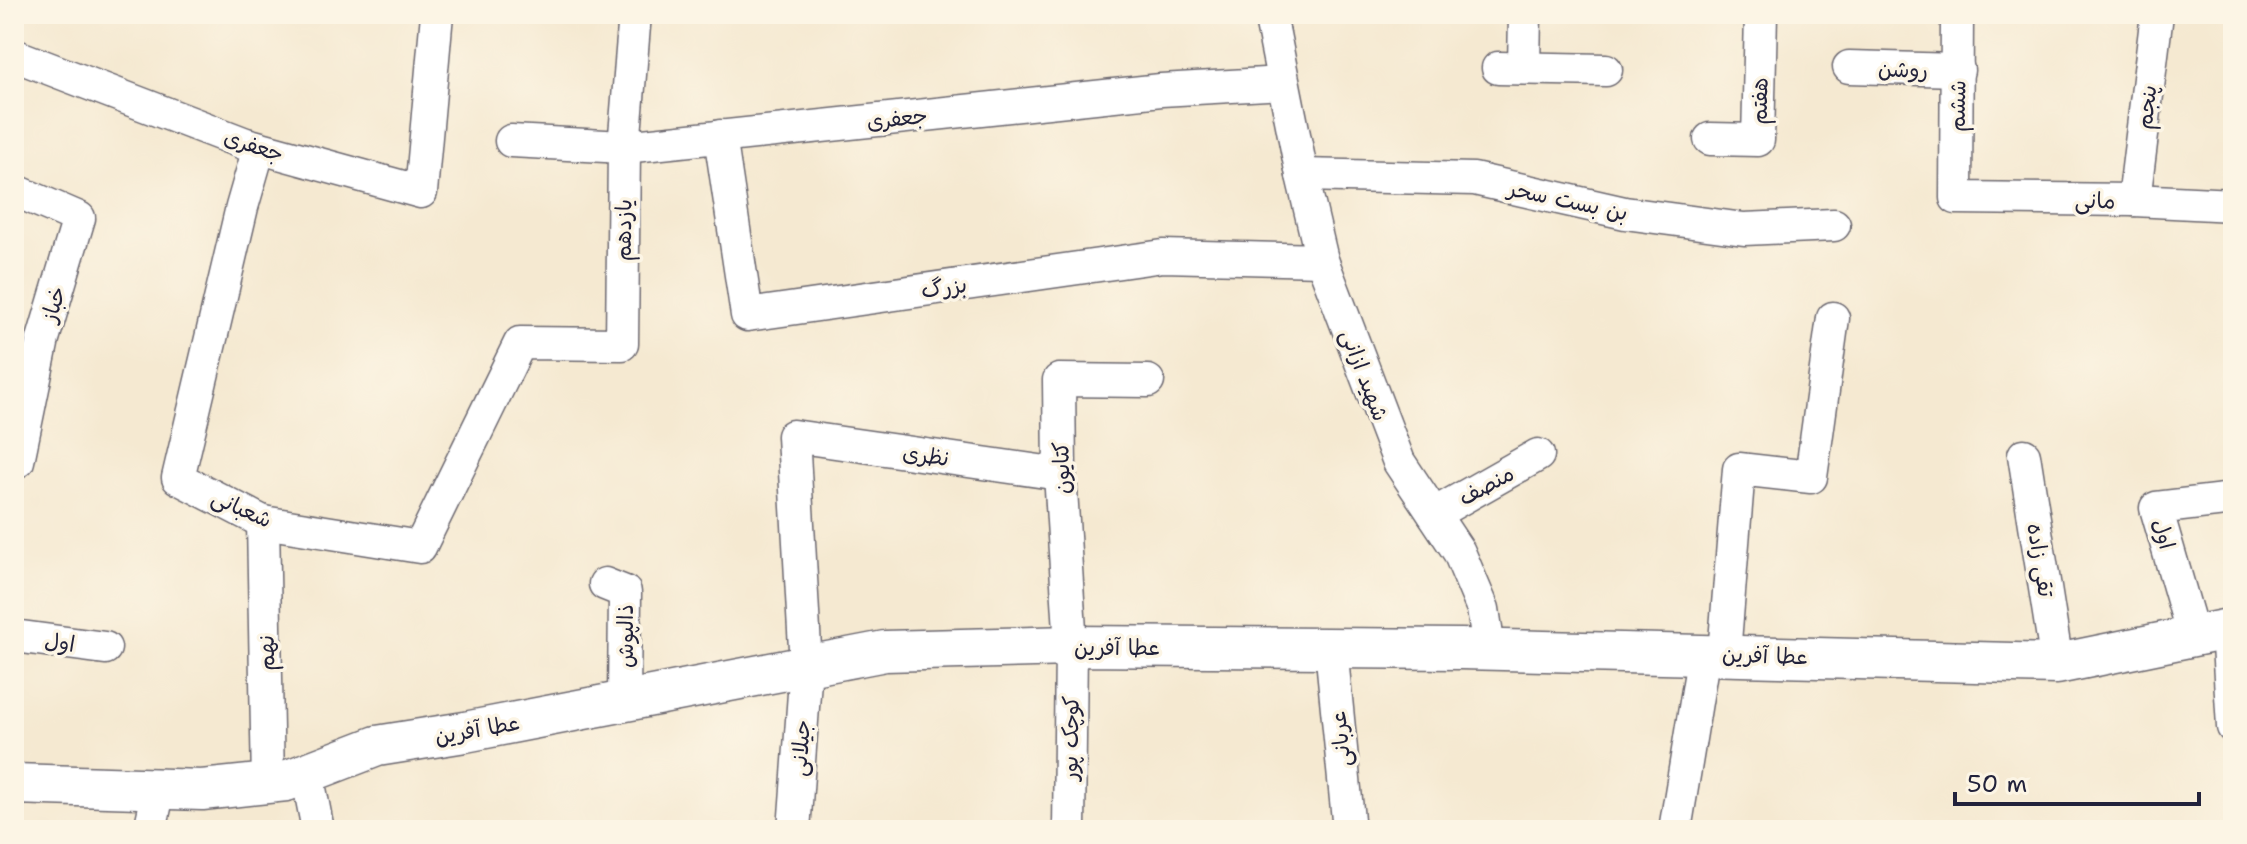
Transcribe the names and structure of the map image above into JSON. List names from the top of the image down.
{
  "streets": {
    "street": [
      "روشن",
      "هفتم",
      "ششم",
      "پنجم",
      "جعفری",
      "بن بست سحر",
      "مانی",
      "یازدهم",
      "بزرگ",
      "خباز",
      "شهید ازانی",
      "نظری",
      "کتایون",
      "منصف",
      "شعبانی",
      "اول",
      "تقی زاده",
      "ذالپوش",
      "عطا آفرین",
      "نهم",
      "کوچک پور",
      "عربانی",
      "جیلانی"
    ]
  },
  "crossings": [
    ["روشن", "ششم"],
    ["ششم", "مانی"],
    ["پنجم", "مانی"],
    ["جعفری", "یازدهم"],
    ["جعفری", "بزرگ"],
    ["جعفری", "شهید ازانی"],
    ["جعفری", "شعبانی"],
    ["بن بست سحر", "شهید ازانی"],
    ["یازدهم", "شعبانی"],
    ["بزرگ", "شهید ازانی"],
    ["شهید ازانی", "منصف"],
    ["شهید ازانی", "عطا آفرین"],
    ["نظری", "کتایون"],
    ["نظری", "عطا آفرین"],
    ["نظری", "جیلانی"],
    ["کتایون", "عطا آفرین"],
    ["کتایون", "کوچک پور"],
    ["شعبانی", "نهم"],
    ["اول", "عطا آفرین"],
    ["تقی زاده", "عطا آفرین"],
    ["ذالپوش", "عطا آفرین"],
    ["عطا آفرین", "نهم"],
    ["عطا آفرین", "کوچک پور"],
    ["عطا آفرین", "عربانی"],
    ["عطا آفرین", "جیلانی"]
  ],
  "scale_bar": "50 m"
}
